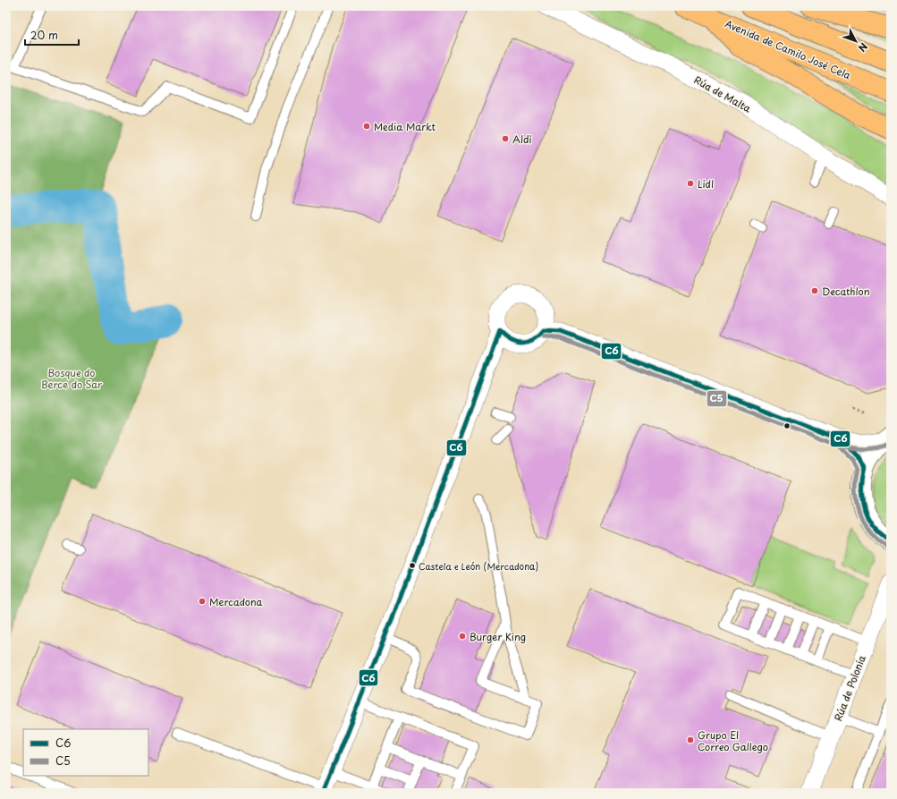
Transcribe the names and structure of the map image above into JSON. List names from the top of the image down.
{
  "streets": {
    "highway": ["Avenida de Camilo José Cela"],
    "street": ["Rúa de Malta", "Rúa de Polonia"]
  },
  "parks": ["Bosque do Berce do Sar"],
  "places": [
    "Media Markt",
    "Aldi",
    "Lidl",
    "Decathlon",
    "Castela e León (Mercadona)",
    "Mercadona",
    "Burger King",
    "Grupo El Correo Gallego"
  ],
  "lines": ["transit line C6", "transit line C5"],
  "legend": ["C6", "C5"],
  "scale_bar": "20 m",
  "north": "bottom right"
}
